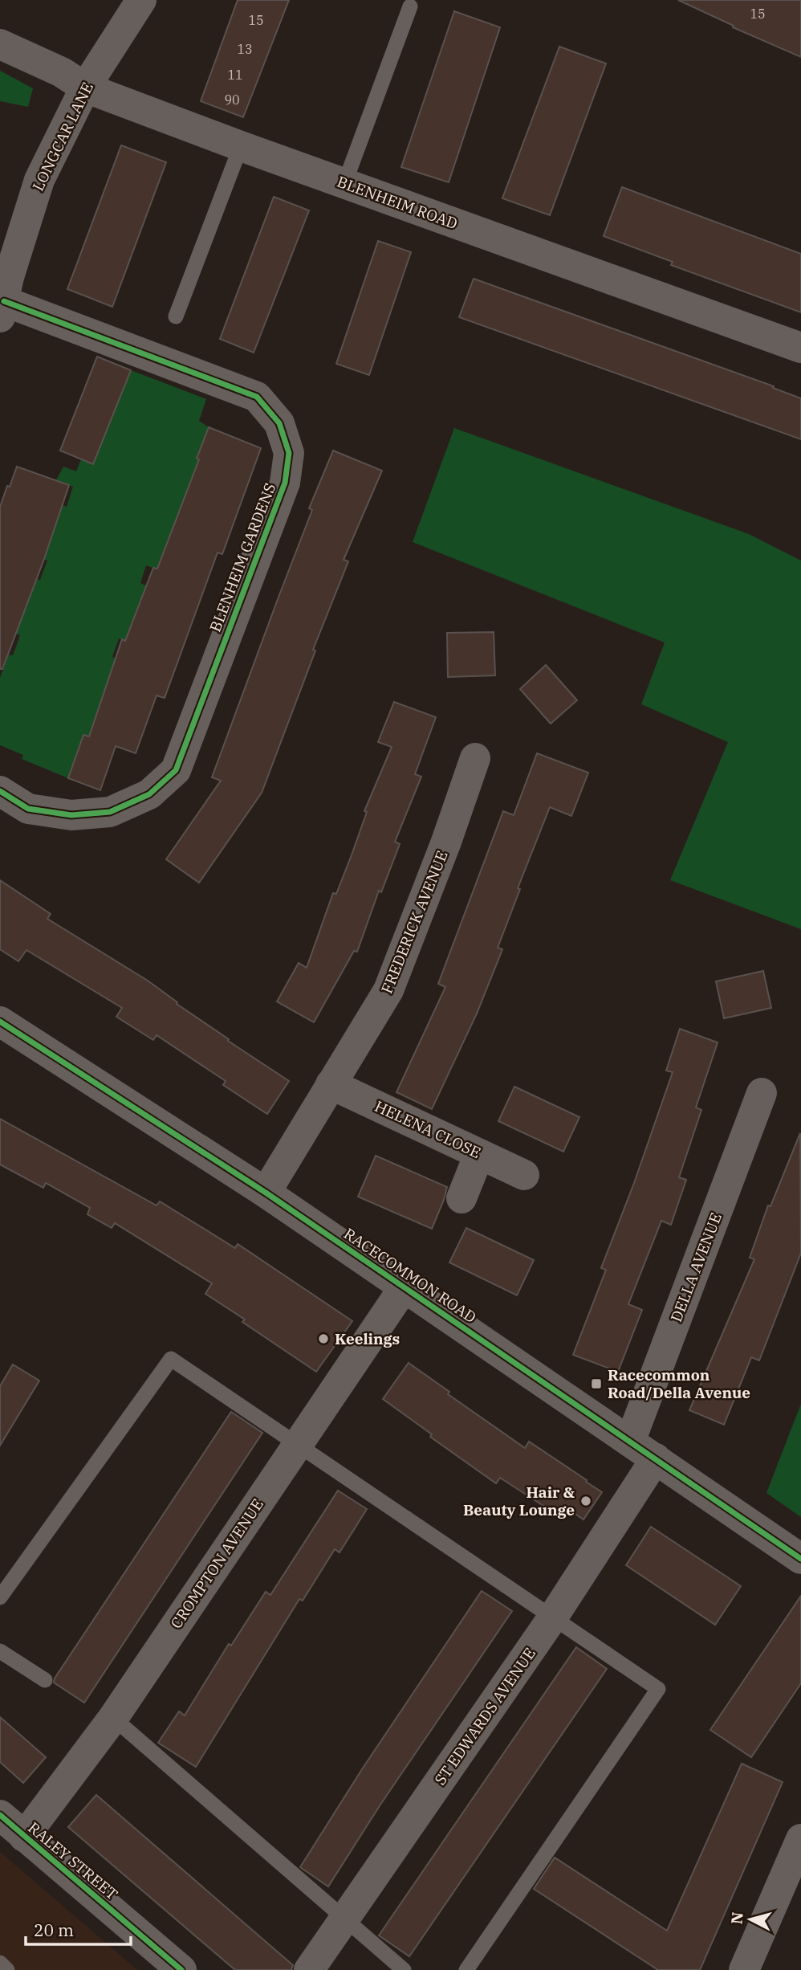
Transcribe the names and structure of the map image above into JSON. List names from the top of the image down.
{
  "streets": {
    "street": [
      "LONGCAR LANE",
      "BLENHEIM ROAD",
      "BLENHEIM GARDENS",
      "FREDERICK AVENUE",
      "HELENA CLOSE",
      "DELLA AVENUE",
      "RACECOMMON ROAD",
      "CROMPTON AVENUE",
      "ST EDWARDS AVENUE",
      "RALEY STREET"
    ]
  },
  "crossings": [
    ["LONGCAR LANE", "BLENHEIM ROAD"],
    ["LONGCAR LANE", "BLENHEIM GARDENS"],
    ["FREDERICK AVENUE", "HELENA CLOSE"],
    ["FREDERICK AVENUE", "RACECOMMON ROAD"],
    ["DELLA AVENUE", "RACECOMMON ROAD"],
    ["RACECOMMON ROAD", "CROMPTON AVENUE"],
    ["RACECOMMON ROAD", "ST EDWARDS AVENUE"],
    ["CROMPTON AVENUE", "RALEY STREET"]
  ],
  "places": {
    "other": ["Keelings", "Hair & Beauty Lounge"],
    "transit": ["Racecommon Road/Della Avenue"]
  },
  "house_numbers": [
    "15",
    "15",
    "13",
    "11",
    "90"
  ],
  "scale_bar": "20 m",
  "north": "left"
}
